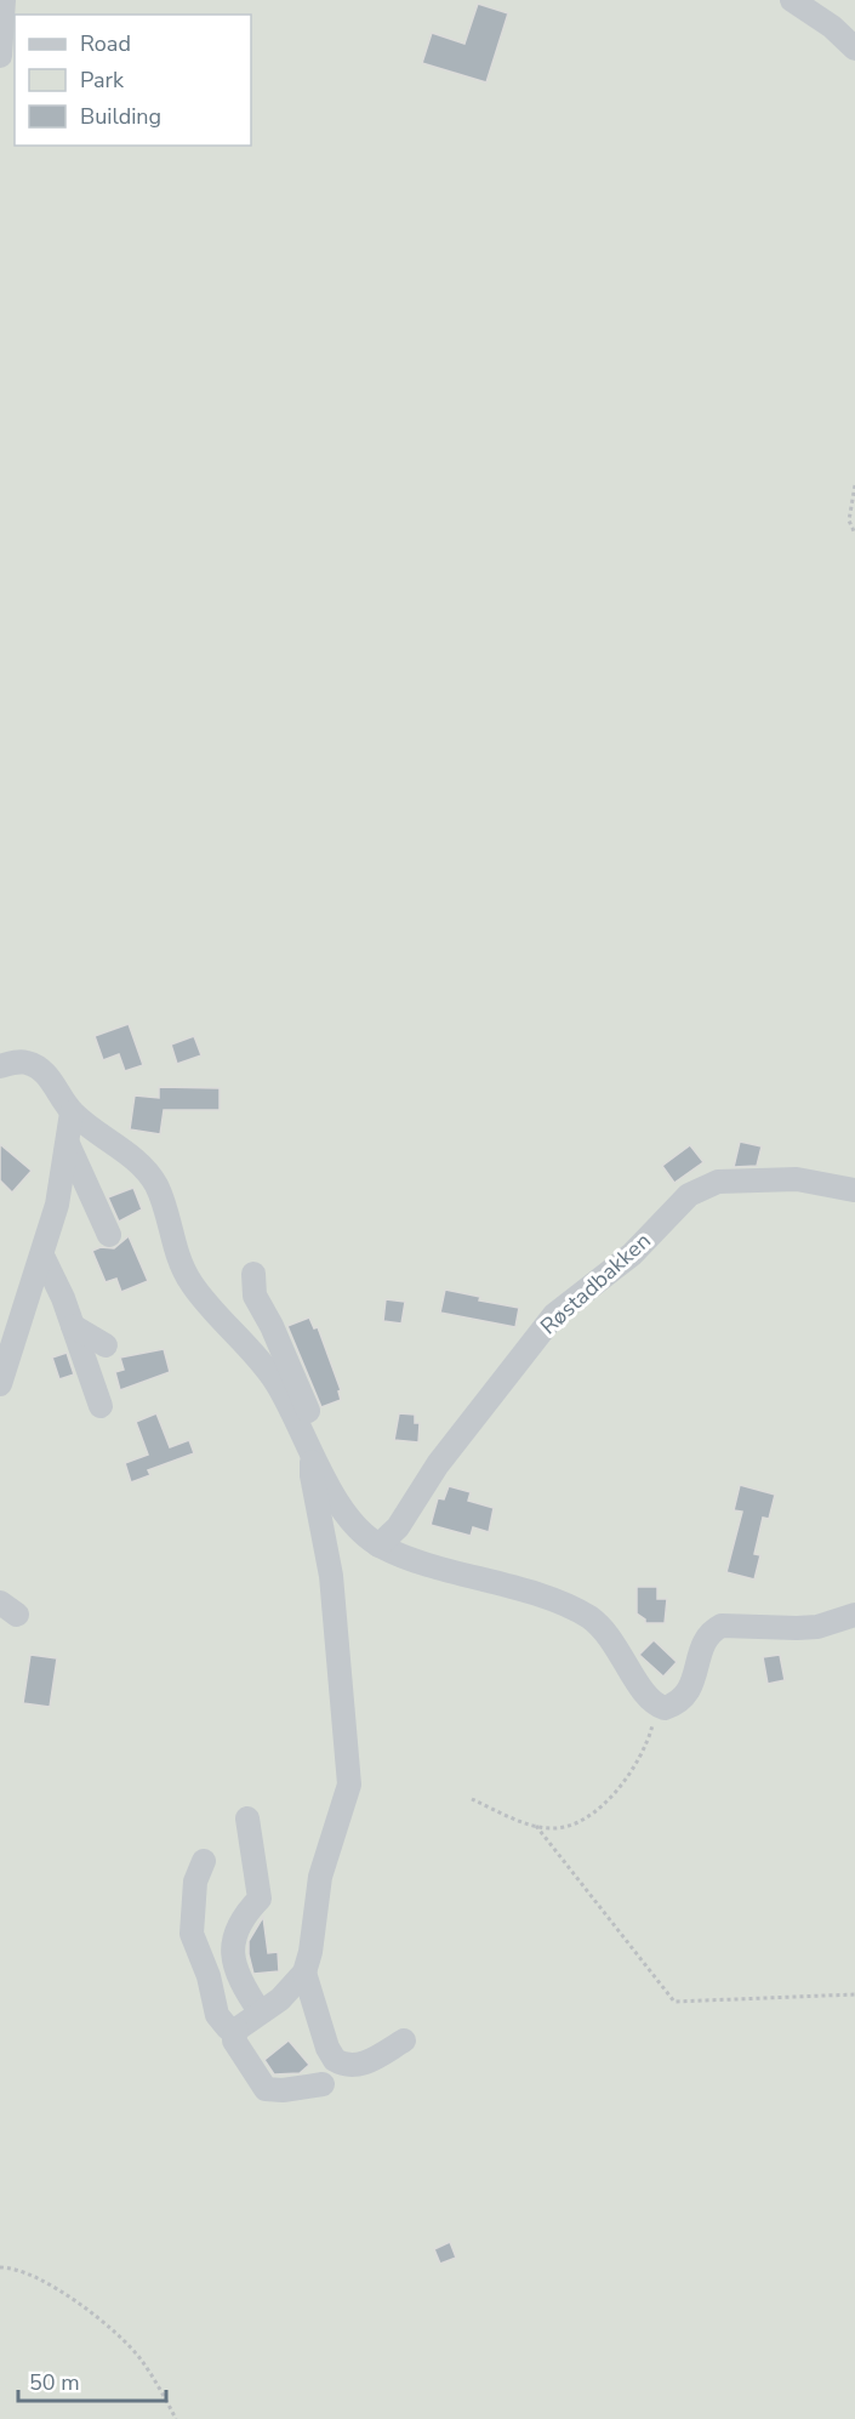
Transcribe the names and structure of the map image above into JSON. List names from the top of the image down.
{
  "streets": {
    "street": ["Røstadbakken"]
  },
  "legend": ["Road", "Park", "Building"],
  "scale_bar": "50 m"
}
